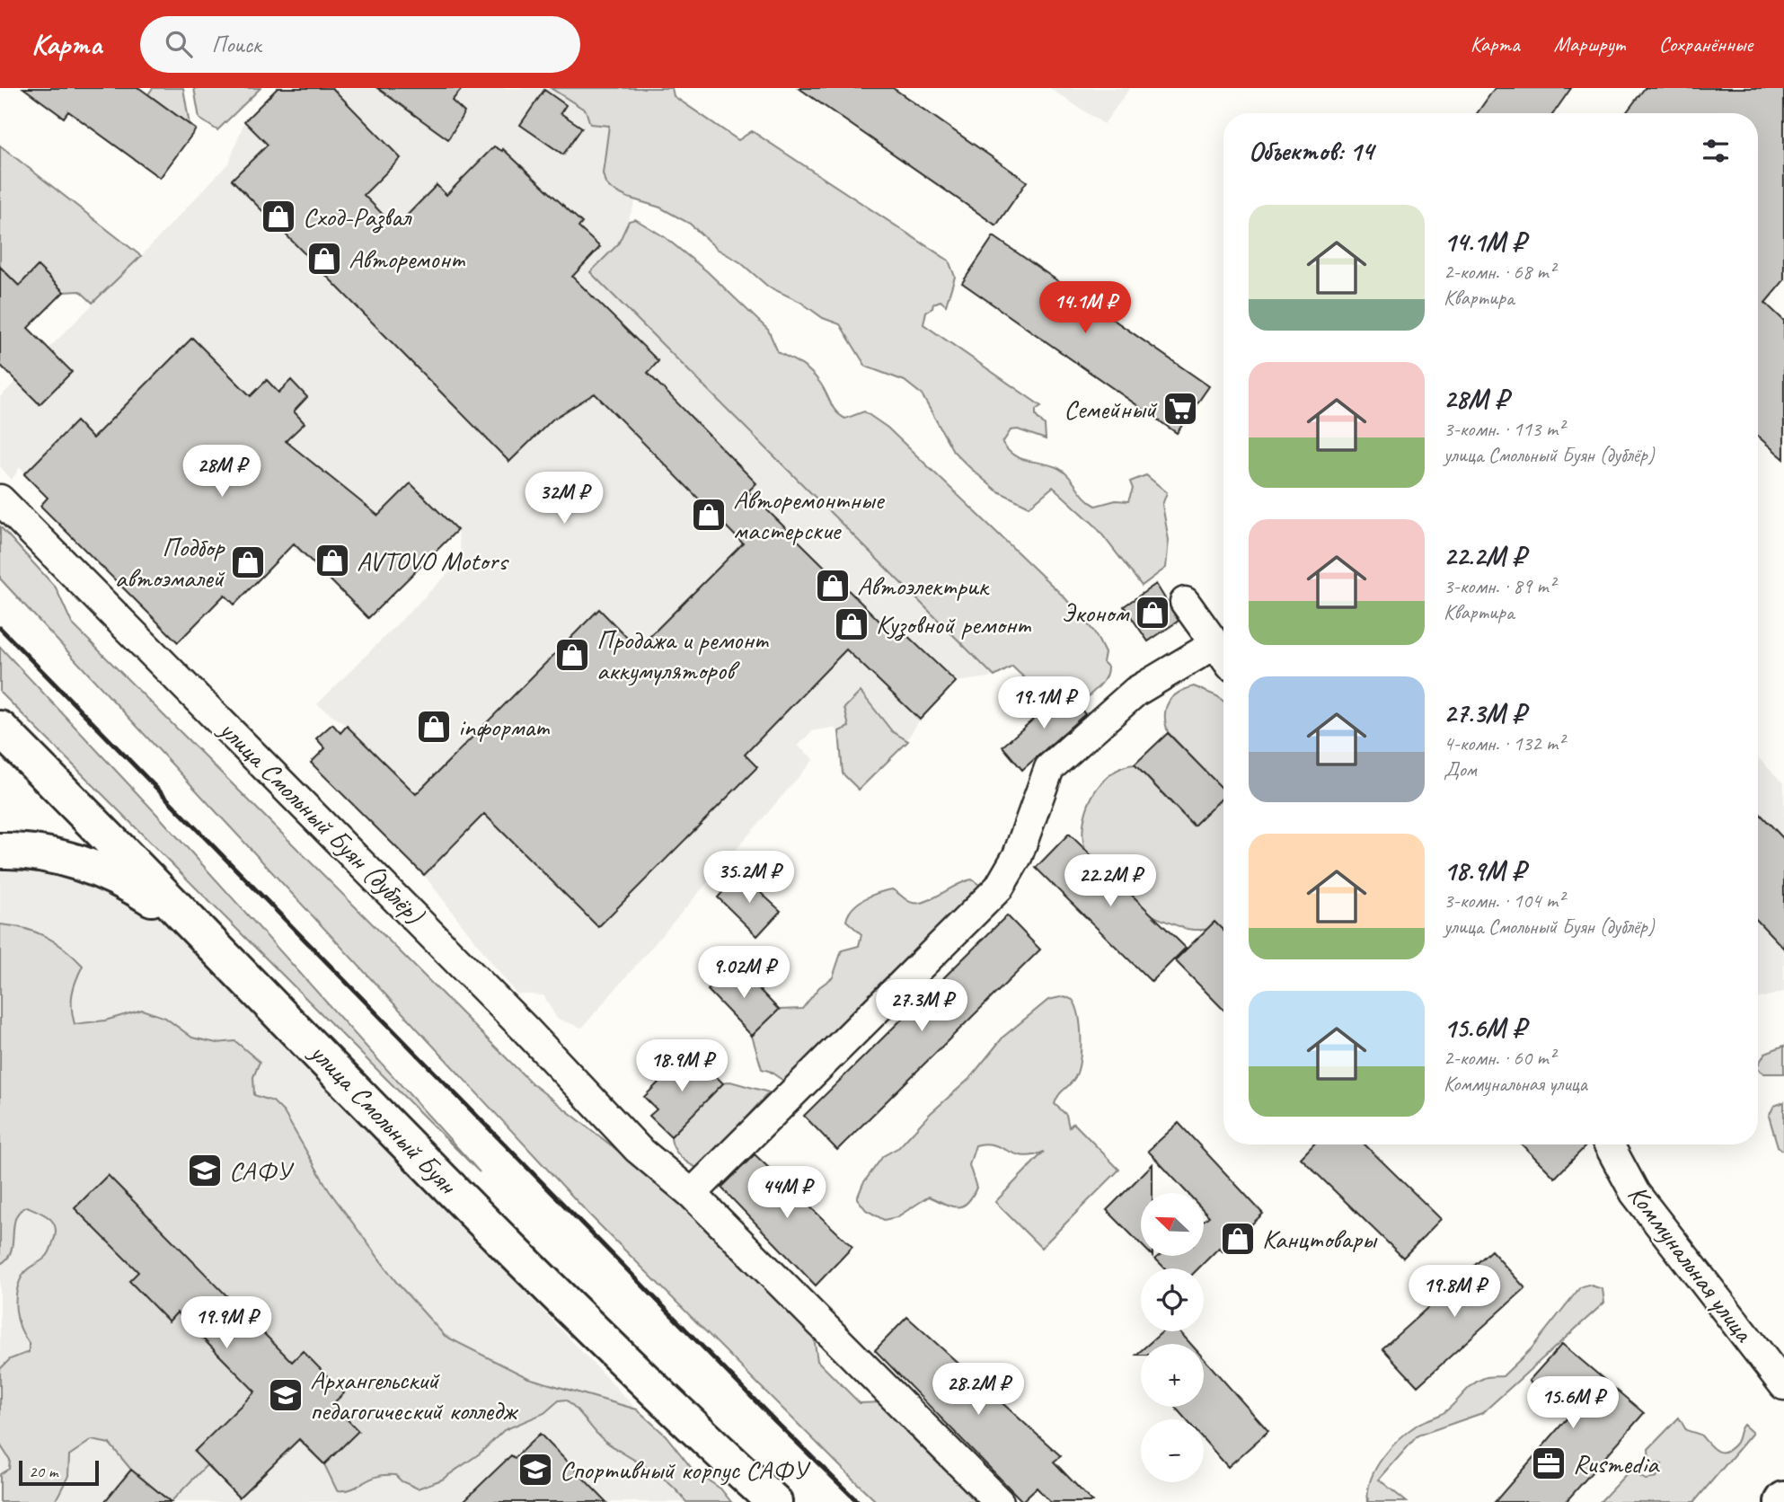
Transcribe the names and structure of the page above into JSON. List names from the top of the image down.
{
  "streets": {
    "main road": ["улица Смольный Буян"],
    "street": ["улица Смольный Буян (дублёр)", "Коммунальная улица"]
  },
  "places": {
    "shop": [
      "Сход-Развал",
      "Авторемонт",
      "Авторемонтные мастерские",
      "AVTOVO Motors",
      "Подбор автоэмалей",
      "Автоэлектрик",
      "Эконом",
      "Кузовной ремонт",
      "Продажа и ремонт аккумуляторов",
      "inформат",
      "Канцтовары"
    ],
    "supermarket": ["Семейный"],
    "school or university": ["САФУ", "Архангельский педагогический колледж", "Спортивный корпус САФУ"],
    "office": ["Rusmedia"]
  },
  "scale_bar": "20 m",
  "north": "top left",
  "page": {
    "header": "Карта",
    "search": "Поиск",
    "nav": ["Карта", "Маршрут", "Сохранённые"],
    "heading": "Объектов: 14",
    "list": [
      {
        "name": "14.1M ₽",
        "note": "2-комн. · 68 m² · Квартира"
      },
      {
        "name": "28M ₽",
        "note": "3-комн. · 113 m² · улица Смольный Буян (дублёр)"
      },
      {
        "name": "22.2M ₽",
        "note": "3-комн. · 89 m² · Квартира"
      },
      {
        "name": "27.3M ₽",
        "note": "4-комн. · 132 m² · Дом"
      },
      {
        "name": "18.9M ₽",
        "note": "3-комн. · 104 m² · улица Смольный Буян (дублёр)"
      },
      {
        "name": "15.6M ₽",
        "note": "2-комн. · 60 m² · Коммунальная улица"
      }
    ],
    "price": [
      "14.1M ₽",
      "28M ₽",
      "32M ₽",
      "19.1M ₽",
      "35.2M ₽",
      "22.2M ₽",
      "9.02M ₽",
      "27.3M ₽",
      "18.9M ₽",
      "44M ₽",
      "19.8M ₽",
      "19.9M ₽",
      "28.2M ₽",
      "15.6M ₽"
    ],
    "map_buttons": ["+", "−"],
    "scale": "20 m"
  }
}
